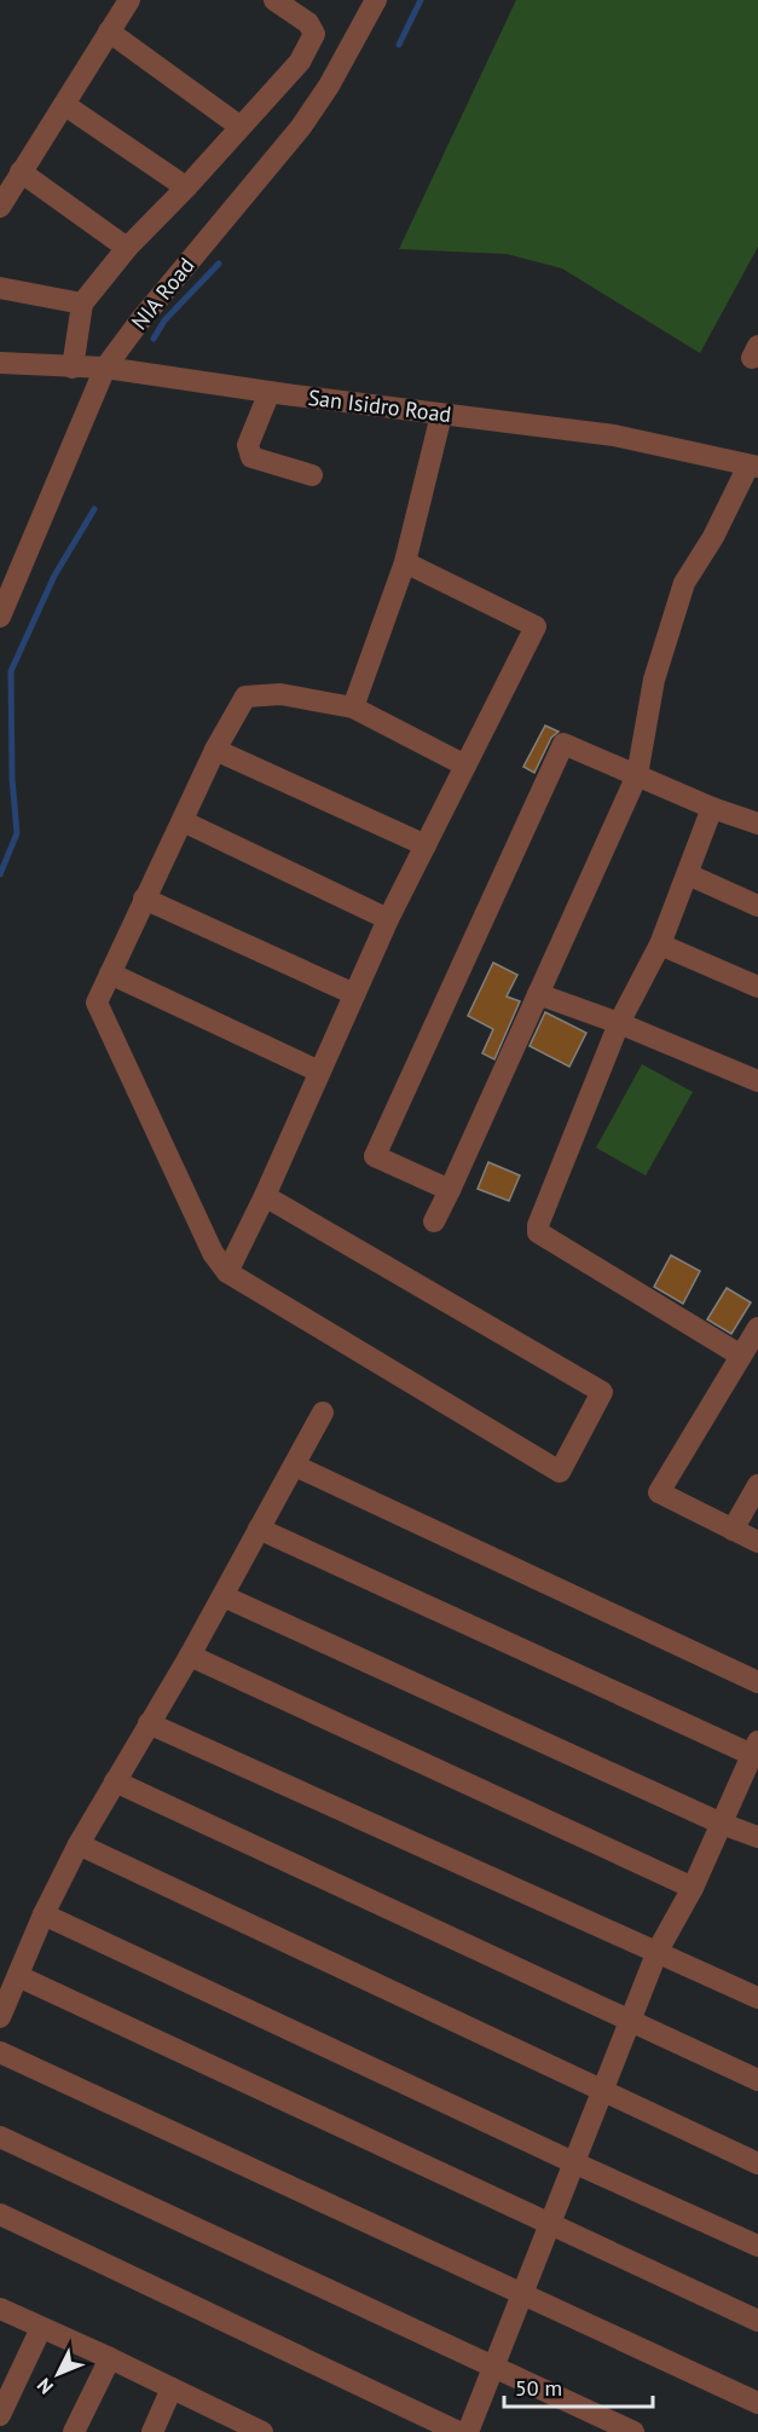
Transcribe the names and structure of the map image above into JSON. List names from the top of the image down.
{
  "streets": {
    "street": ["NIA Road", "San Isidro Road"]
  },
  "crossings": [
    ["NIA Road", "San Isidro Road"]
  ],
  "scale_bar": "50 m",
  "north": "bottom left"
}
